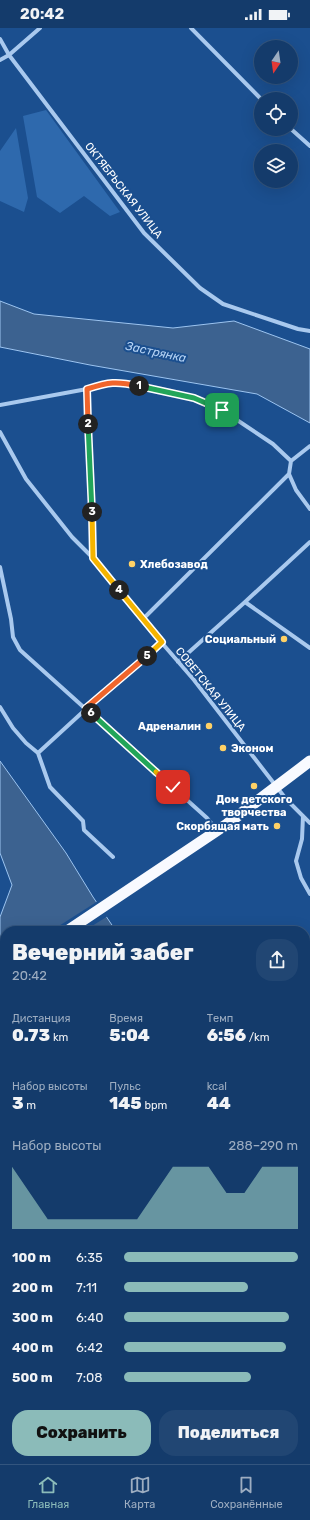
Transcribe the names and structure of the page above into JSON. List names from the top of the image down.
{
  "streets": {
    "street": ["ОКТЯБРЬСКАЯ УЛИЦА", "СОВЕТСКАЯ УЛИЦА"]
  },
  "water": ["Застрянка"],
  "places": [
    "Хлебозавод",
    "Социальный",
    "Адреналин",
    "Эконом",
    "Дом детского творчества",
    "Скорбящая мать"
  ],
  "north": "bottom",
  "page": {
    "status": "20:42",
    "pins": [
      "1",
      "2",
      "3",
      "4",
      "5",
      "6"
    ],
    "heading": ["Вечерний забег", "20:42"],
    "stats": [
      ["Дистанция", "0.73 km"],
      ["Время", "5:04"],
      ["Темп", "6:56 /km"],
      ["Набор высоты", "3 m"],
      ["Пульс", "145 bpm"],
      ["kcal", "44"]
    ],
    "chart": ["Набор высоты", "288–290 m"],
    "list": [
      {
        "name": "100 m",
        "note": "6:35"
      },
      {
        "name": "200 m",
        "note": "7:11"
      },
      {
        "name": "300 m",
        "note": "6:40"
      },
      {
        "name": "400 m",
        "note": "6:42"
      },
      {
        "name": "500 m",
        "note": "7:08"
      }
    ],
    "buttons": ["Сохранить", "Поделиться"],
    "tabs": ["Главная", "Карта", "Сохранённые"]
  }
}
